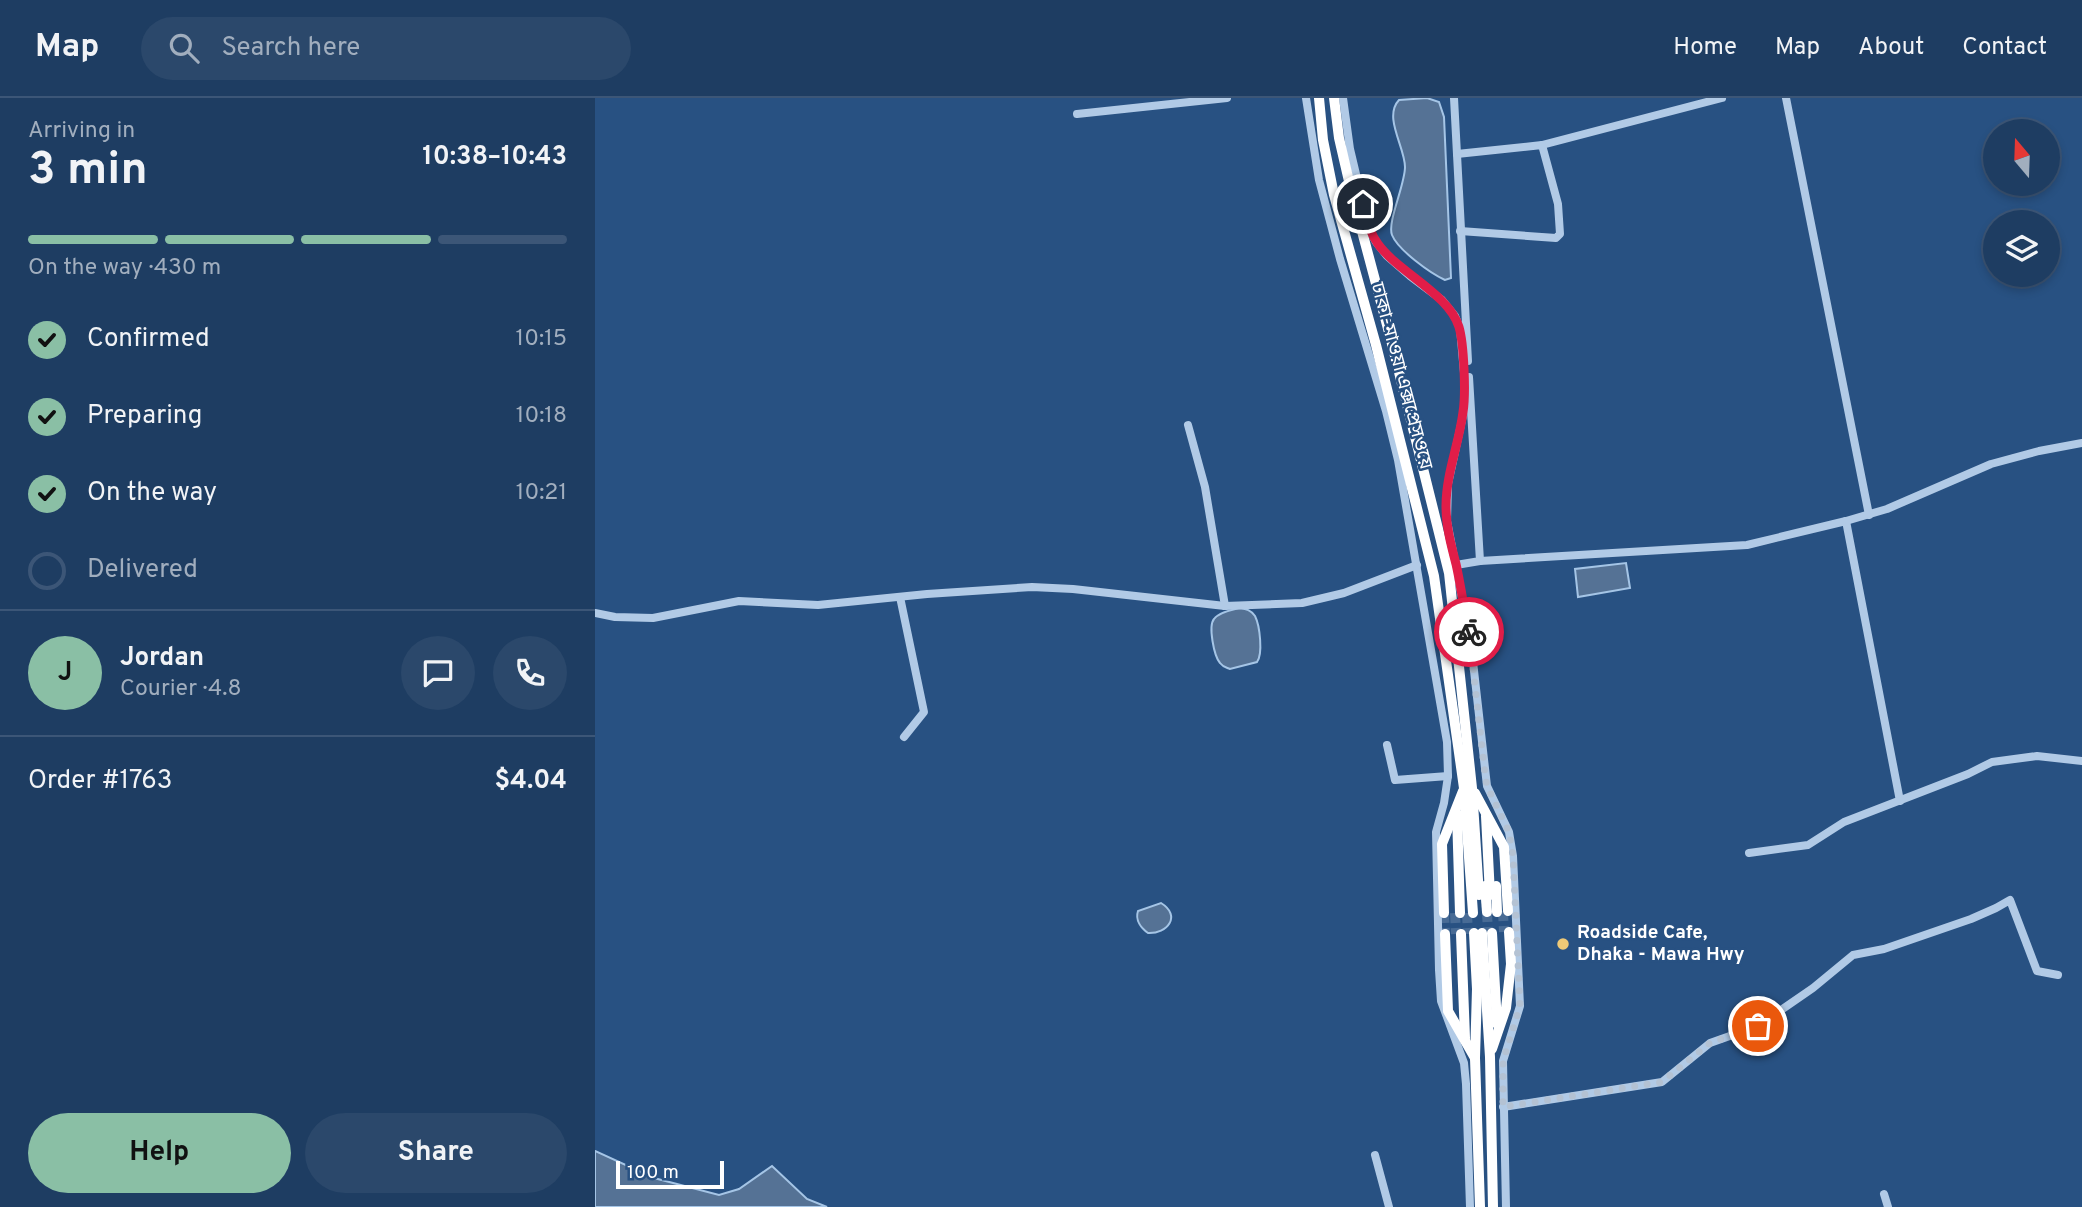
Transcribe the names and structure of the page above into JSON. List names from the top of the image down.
{
  "streets": {
    "highway": ["ঢাকা-মাওয়া এক্সপ্রেসওয়ে"]
  },
  "places": ["Roadside Cafe, Dhaka - Mawa Hwy"],
  "scale_bar": "100 m",
  "north": "top",
  "page": {
    "header": "Map",
    "search": "Search here",
    "nav": [
      "Home",
      "Map",
      "About",
      "Contact"
    ],
    "heading": ["3 min", "Arriving in", "10:38–10:43"],
    "panel": [
      "Jordan",
      "Courier · 4.8",
      "Order #1763",
      "$4.04"
    ],
    "bar": "On the way · 430 m",
    "list": [
      ["Confirmed", "10:15"],
      ["Preparing", "10:18"],
      ["On the way", "10:21"],
      "Delivered"
    ],
    "round": "J",
    "buttons": ["Help", "Share"],
    "scale": "100 m"
  }
}
